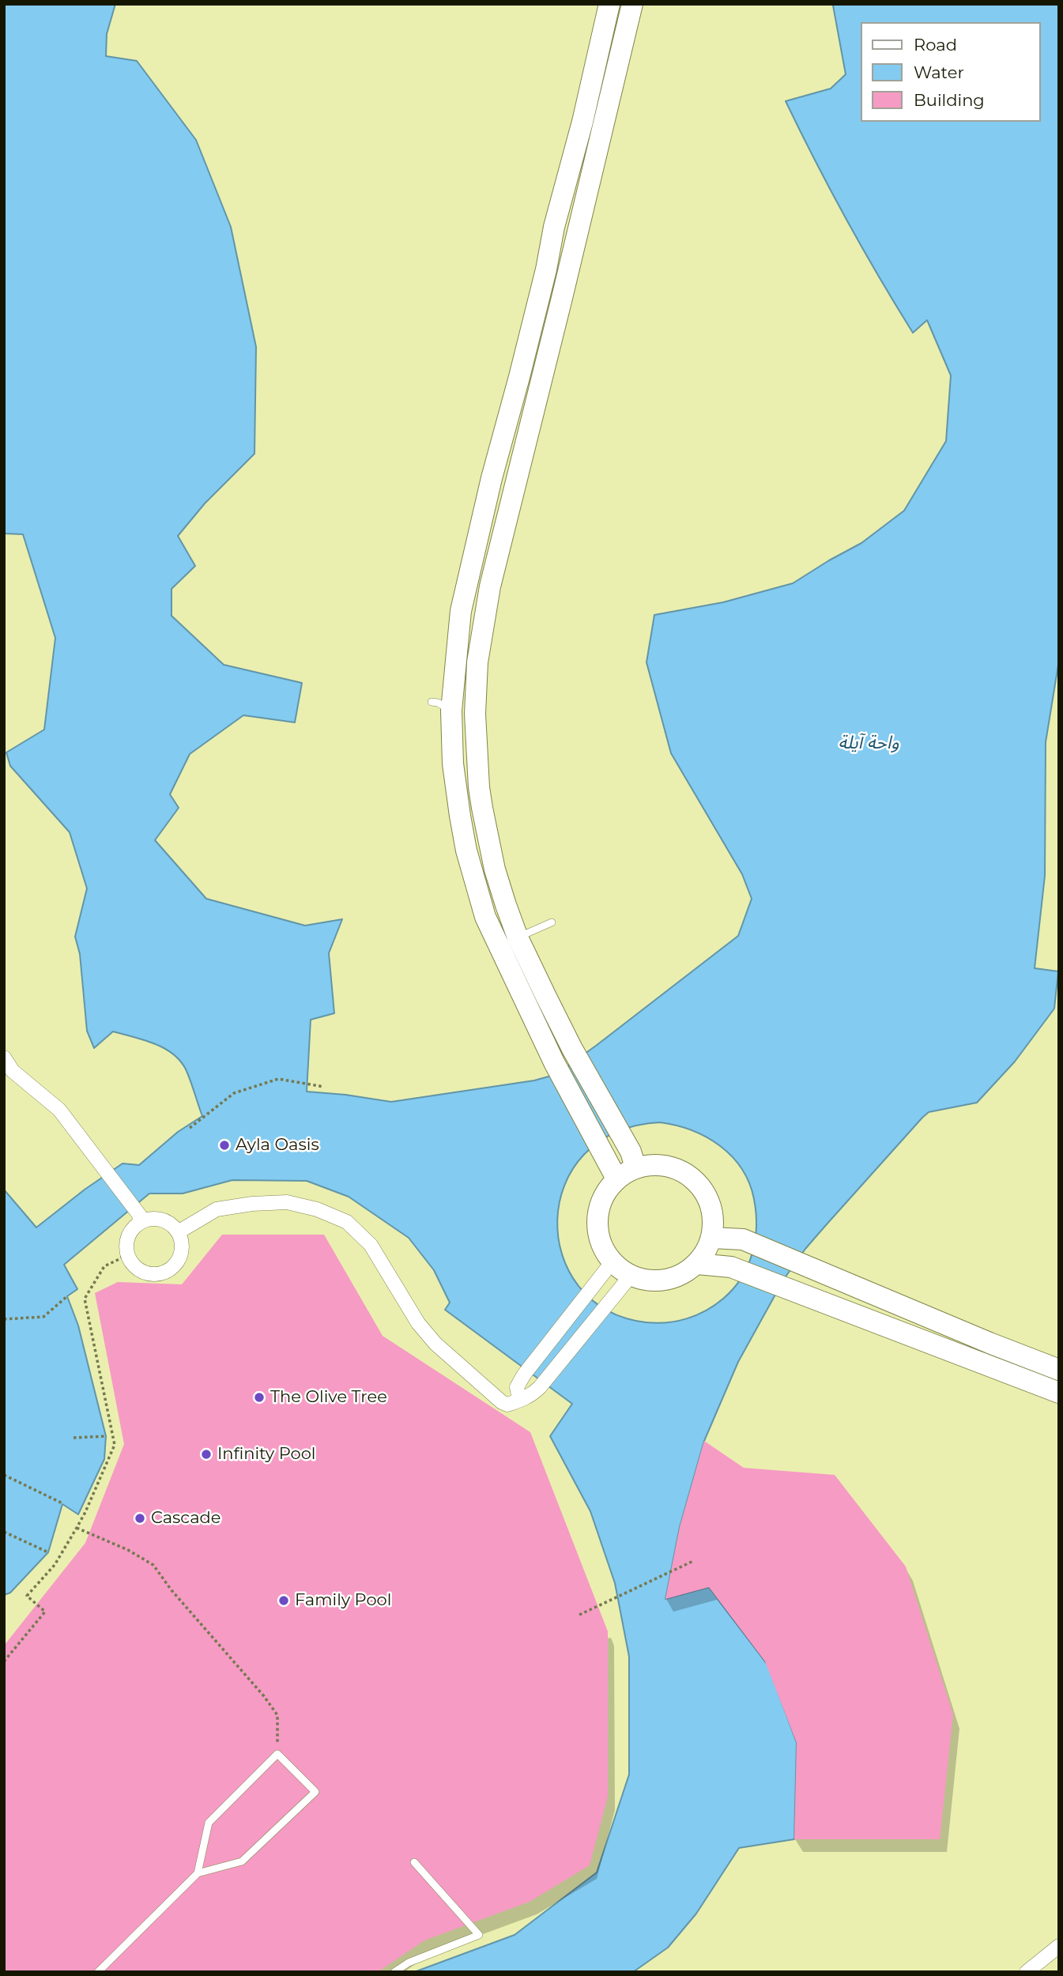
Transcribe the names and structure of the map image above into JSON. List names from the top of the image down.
{
  "water": ["واحة آيلة"],
  "places": [
    "Ayla Oasis",
    "The Olive Tree",
    "Infinity Pool",
    "Cascade",
    "Family Pool"
  ],
  "legend": ["Road", "Water", "Building"]
}
